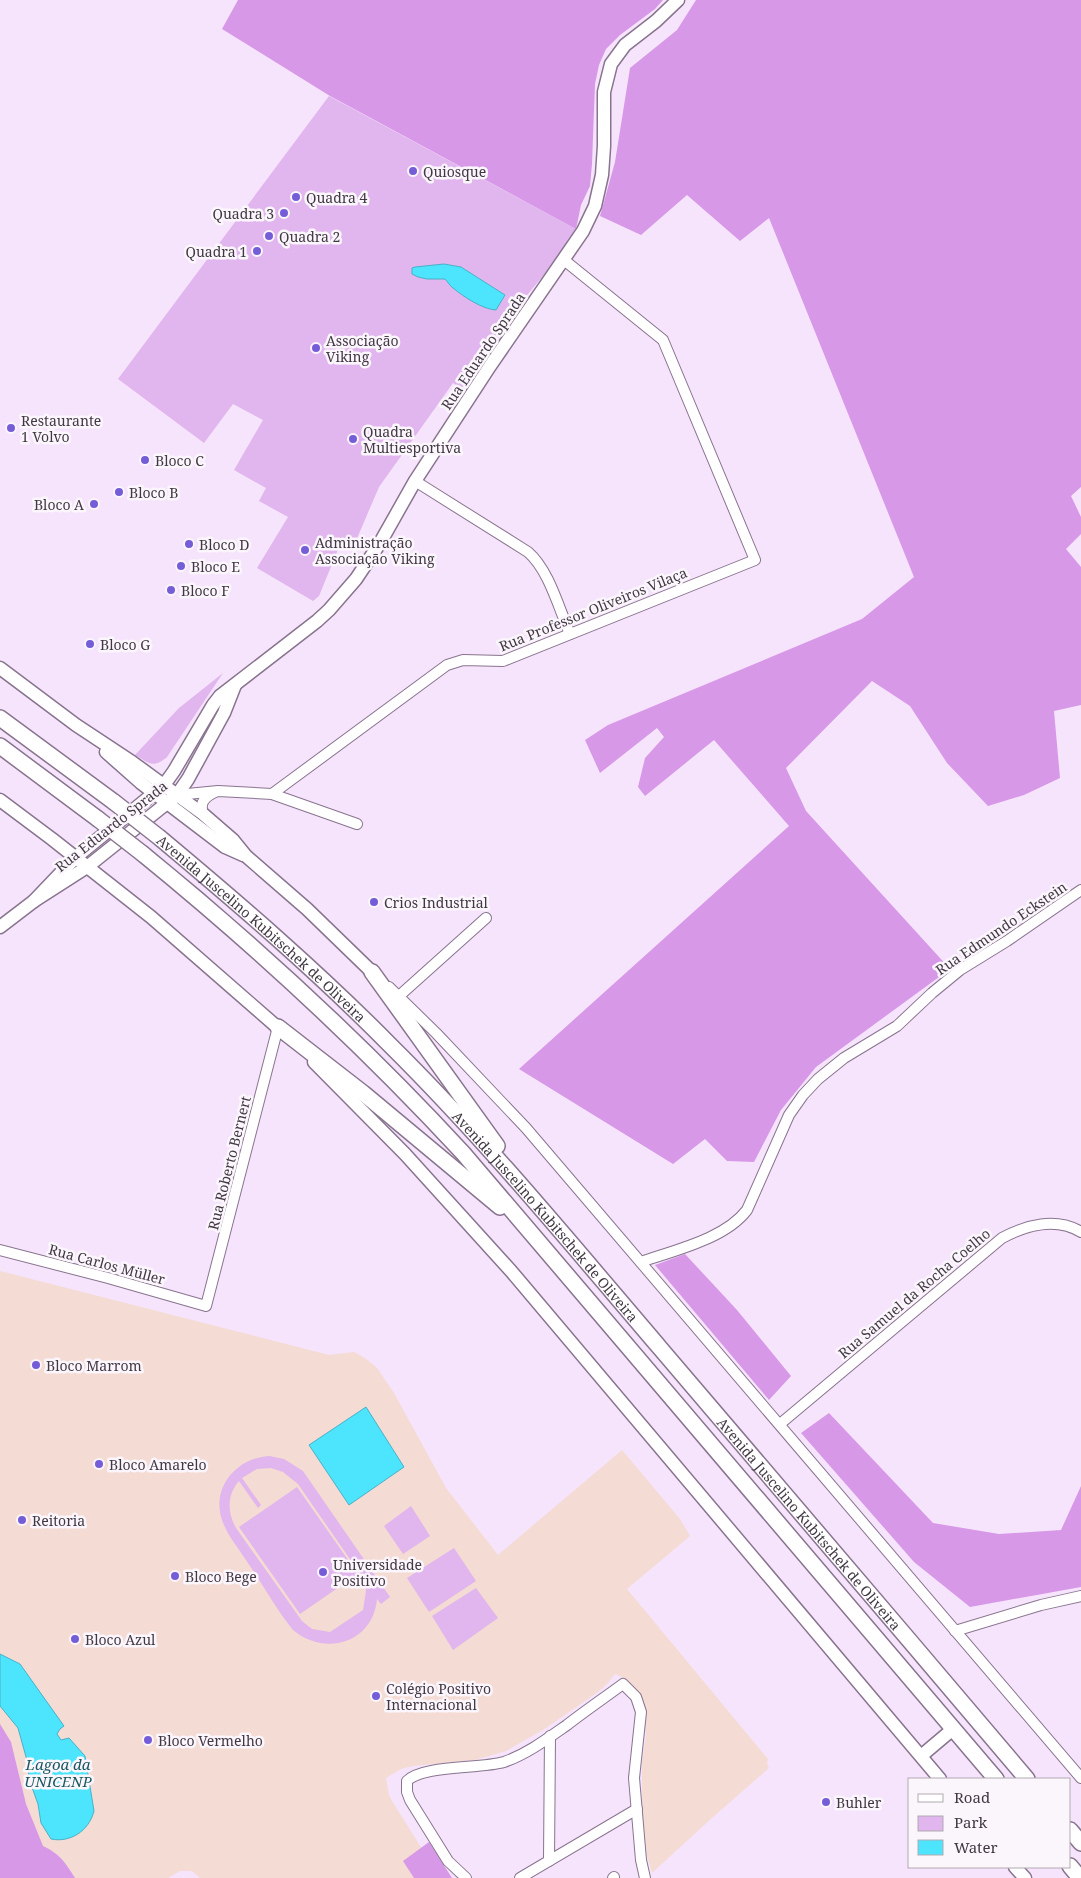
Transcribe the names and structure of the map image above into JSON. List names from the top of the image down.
{
  "streets": {
    "highway": ["Avenida Juscelino Kubitschek de Oliveira"],
    "main road": ["Rua Eduardo Sprada"],
    "street": [
      "Rua Professor Oliveiros Vilaça",
      "Rua Edmundo Eckstein",
      "Rua Roberto Bernert",
      "Rua Carlos Müller",
      "Rua Samuel da Rocha Coelho"
    ]
  },
  "crossings": [
    ["Rua Eduardo Sprada", "Rua Professor Oliveiros Vilaça"],
    ["Rua Roberto Bernert", "Rua Carlos Müller"]
  ],
  "water": ["Lagoa da UNICENP"],
  "places": [
    "Quiosque",
    "Quadra 4",
    "Quadra 3",
    "Quadra 2",
    "Quadra 1",
    "Associação Viking",
    "Restaurante 1 Volvo",
    "Quadra Multiesportiva",
    "Bloco C",
    "Bloco B",
    "Bloco A",
    "Bloco D",
    "Administração Associação Viking",
    "Bloco E",
    "Bloco F",
    "Bloco G",
    "Crios Industrial",
    "Bloco Marrom",
    "Bloco Amarelo",
    "Reitoria",
    "Universidade Positivo",
    "Bloco Bege",
    "Bloco Azul",
    "Colégio Positivo Internacional",
    "Bloco Vermelho",
    "Buhler"
  ],
  "legend": ["Road", "Park", "Water"]
}
